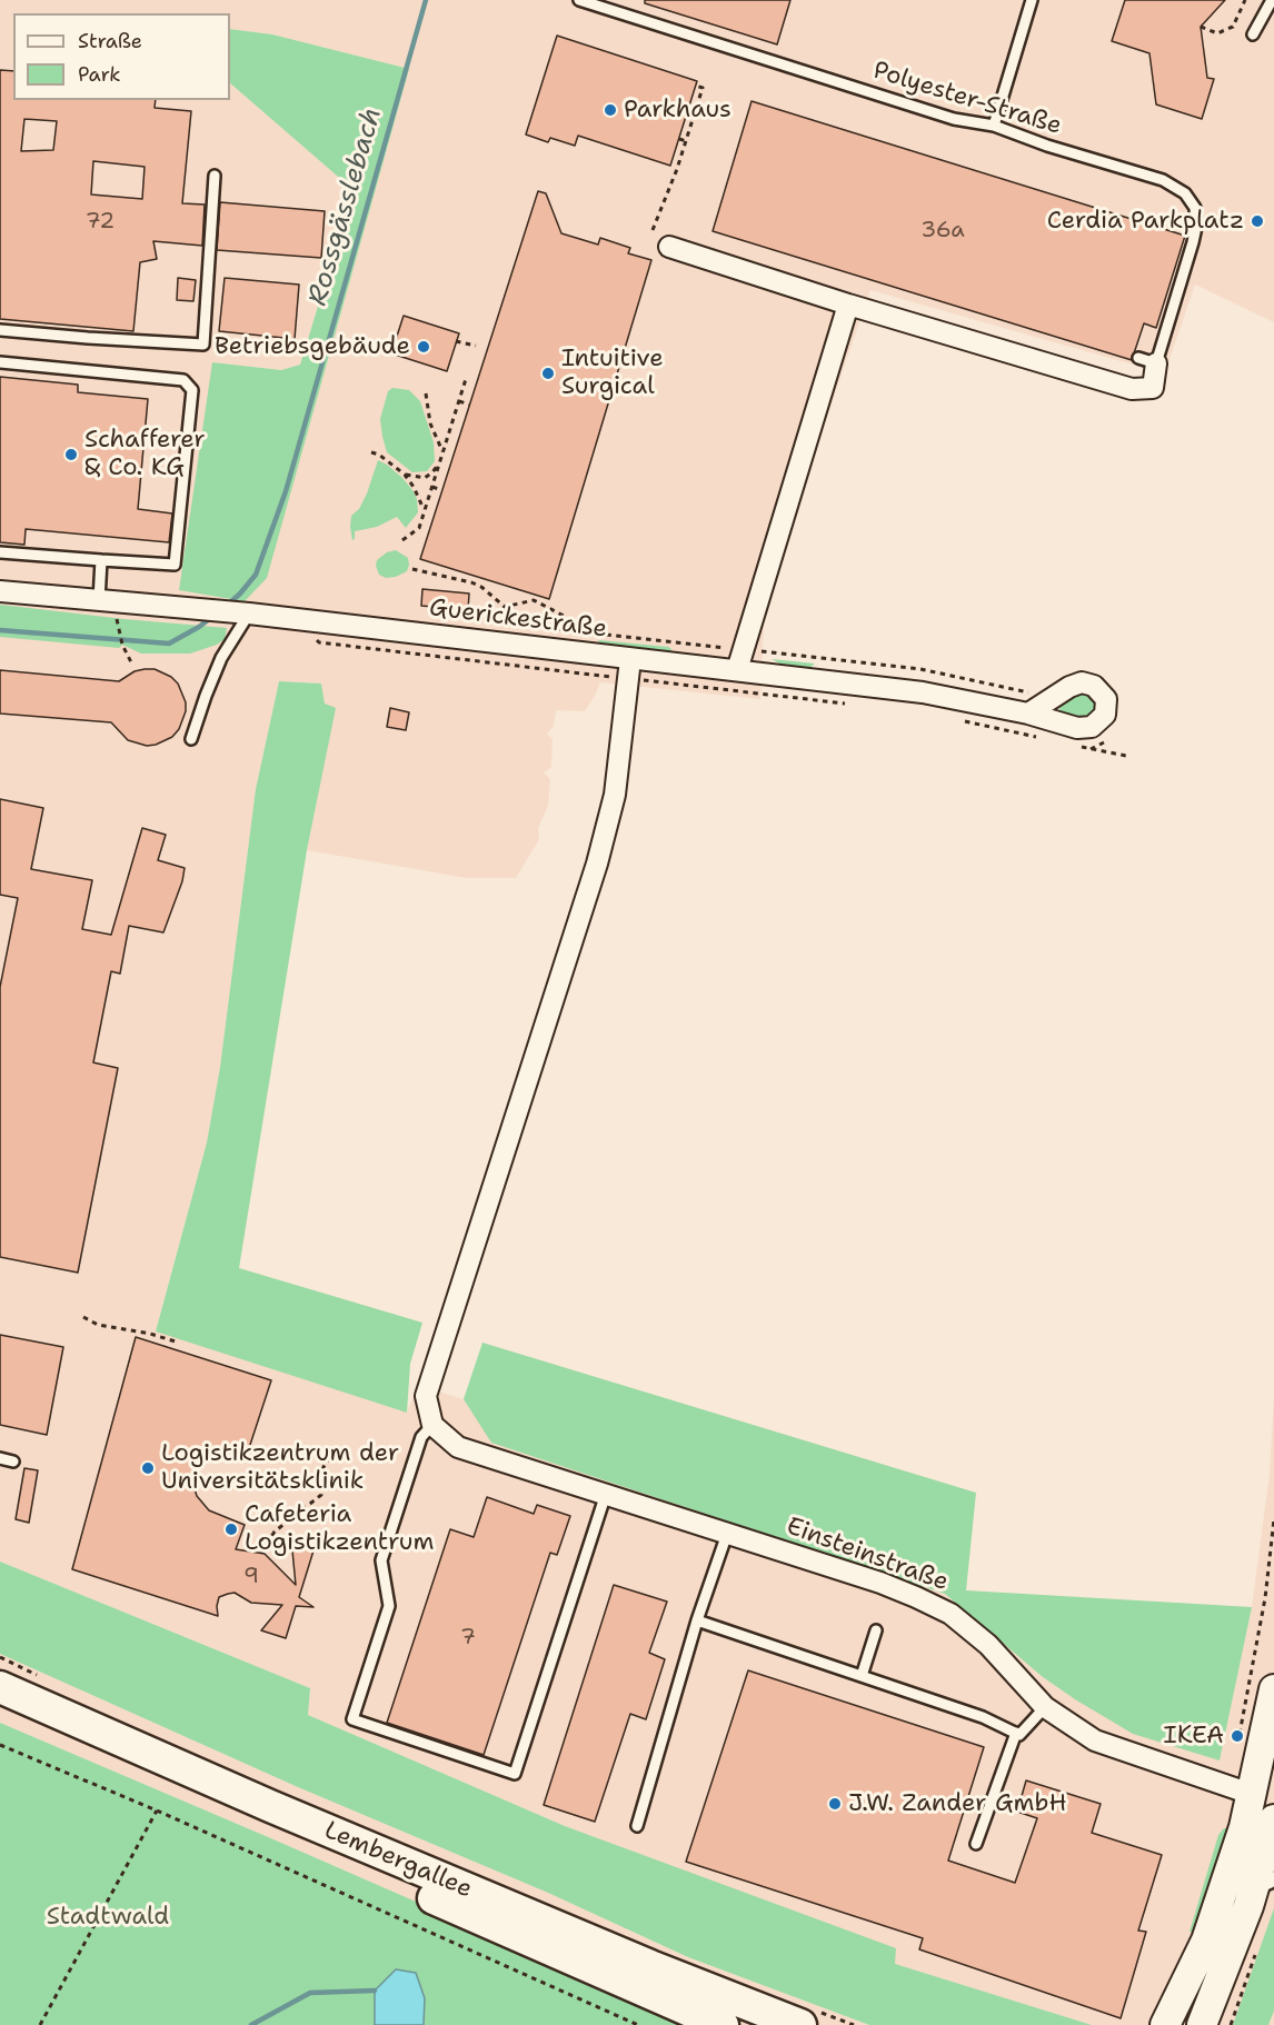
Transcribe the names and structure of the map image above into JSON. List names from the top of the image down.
{
  "streets": {
    "main road": ["Lembergallee"],
    "street": ["Guerickestraße", "Einsteinstraße"],
    "lane": ["Polyester-Straße"]
  },
  "water": ["Rossgässlebach"],
  "parks": ["Stadtwald"],
  "places": [
    "Parkhaus",
    "Cerdia Parkplatz",
    "Betriebsgebäude",
    "Intuitive Surgical",
    "Schafferer & Co. KG",
    "Logistikzentrum der Universitätsklinik",
    "Cafeteria Logistikzentrum",
    "IKEA",
    "J.W. Zander GmbH"
  ],
  "house_numbers": [
    "72",
    "36a",
    "9",
    "7"
  ],
  "legend": ["Straße", "Park"]
}
